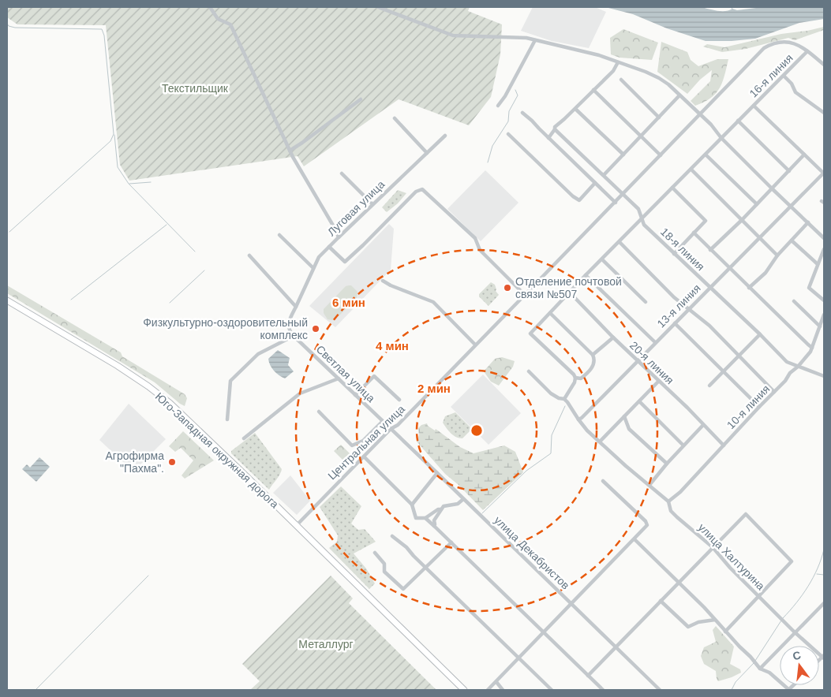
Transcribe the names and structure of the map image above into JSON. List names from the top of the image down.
{
  "streets": {
    "highway": ["Юго-Западная окружная дорога"],
    "street": [
      "16-я линия",
      "Луговая улица",
      "18-я линия",
      "13-я линия",
      "20-я линия",
      "Светлая улица",
      "10-я линия",
      "Центральная улица",
      "улица Декабристов",
      "улица Халтурина"
    ]
  },
  "crossings": [
    ["16-я линия", "18-я линия"],
    ["16-я линия", "20-я линия"],
    ["16-я линия", "Центральная улица"],
    ["18-я линия", "13-я линия"],
    ["18-я линия", "10-я линия"],
    ["13-я линия", "20-я линия"],
    ["13-я линия", "улица Халтурина"],
    ["20-я линия", "10-я линия"],
    ["Светлая улица", "Центральная улица"],
    ["Светлая улица", "улица Декабристов"],
    ["10-я линия", "улица Халтурина"],
    ["Центральная улица", "Юго-Западная окружная дорога"],
    ["Центральная улица", "улица Декабристов"]
  ],
  "parks": ["Текстильщик", "Металлург"],
  "places": ["Отделение почтовой связи №507", "Физкультурно-оздоровительный комплекс", "Агрофирма \"Пахма\"."],
  "north": "top",
  "rings": ["6 мин", "4 мин", "2 мин"]
}
